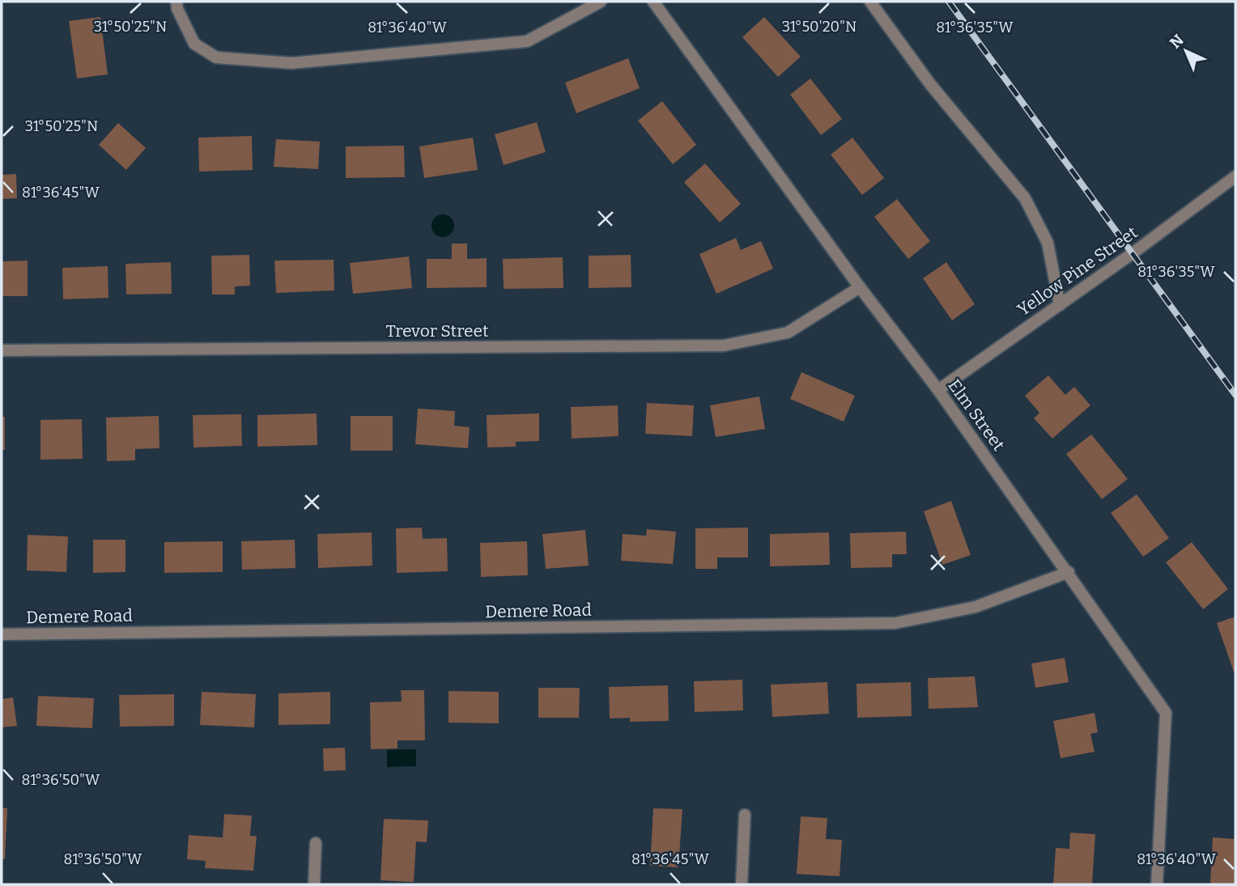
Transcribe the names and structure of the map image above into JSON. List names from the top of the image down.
{
  "streets": {
    "street": [
      "Yellow Pine Street",
      "Trevor Street",
      "Elm Street",
      "Demere Road"
    ]
  },
  "crossings": [
    ["Yellow Pine Street", "Elm Street"],
    ["Trevor Street", "Elm Street"],
    ["Elm Street", "Demere Road"]
  ],
  "north": "top left",
  "coordinates": [
    "31°50'25\"N",
    "31°50'20\"N",
    "81°36'40\"W",
    "81°36'35\"W",
    "81°36'45\"W",
    "81°36'50\"W"
  ]
}
